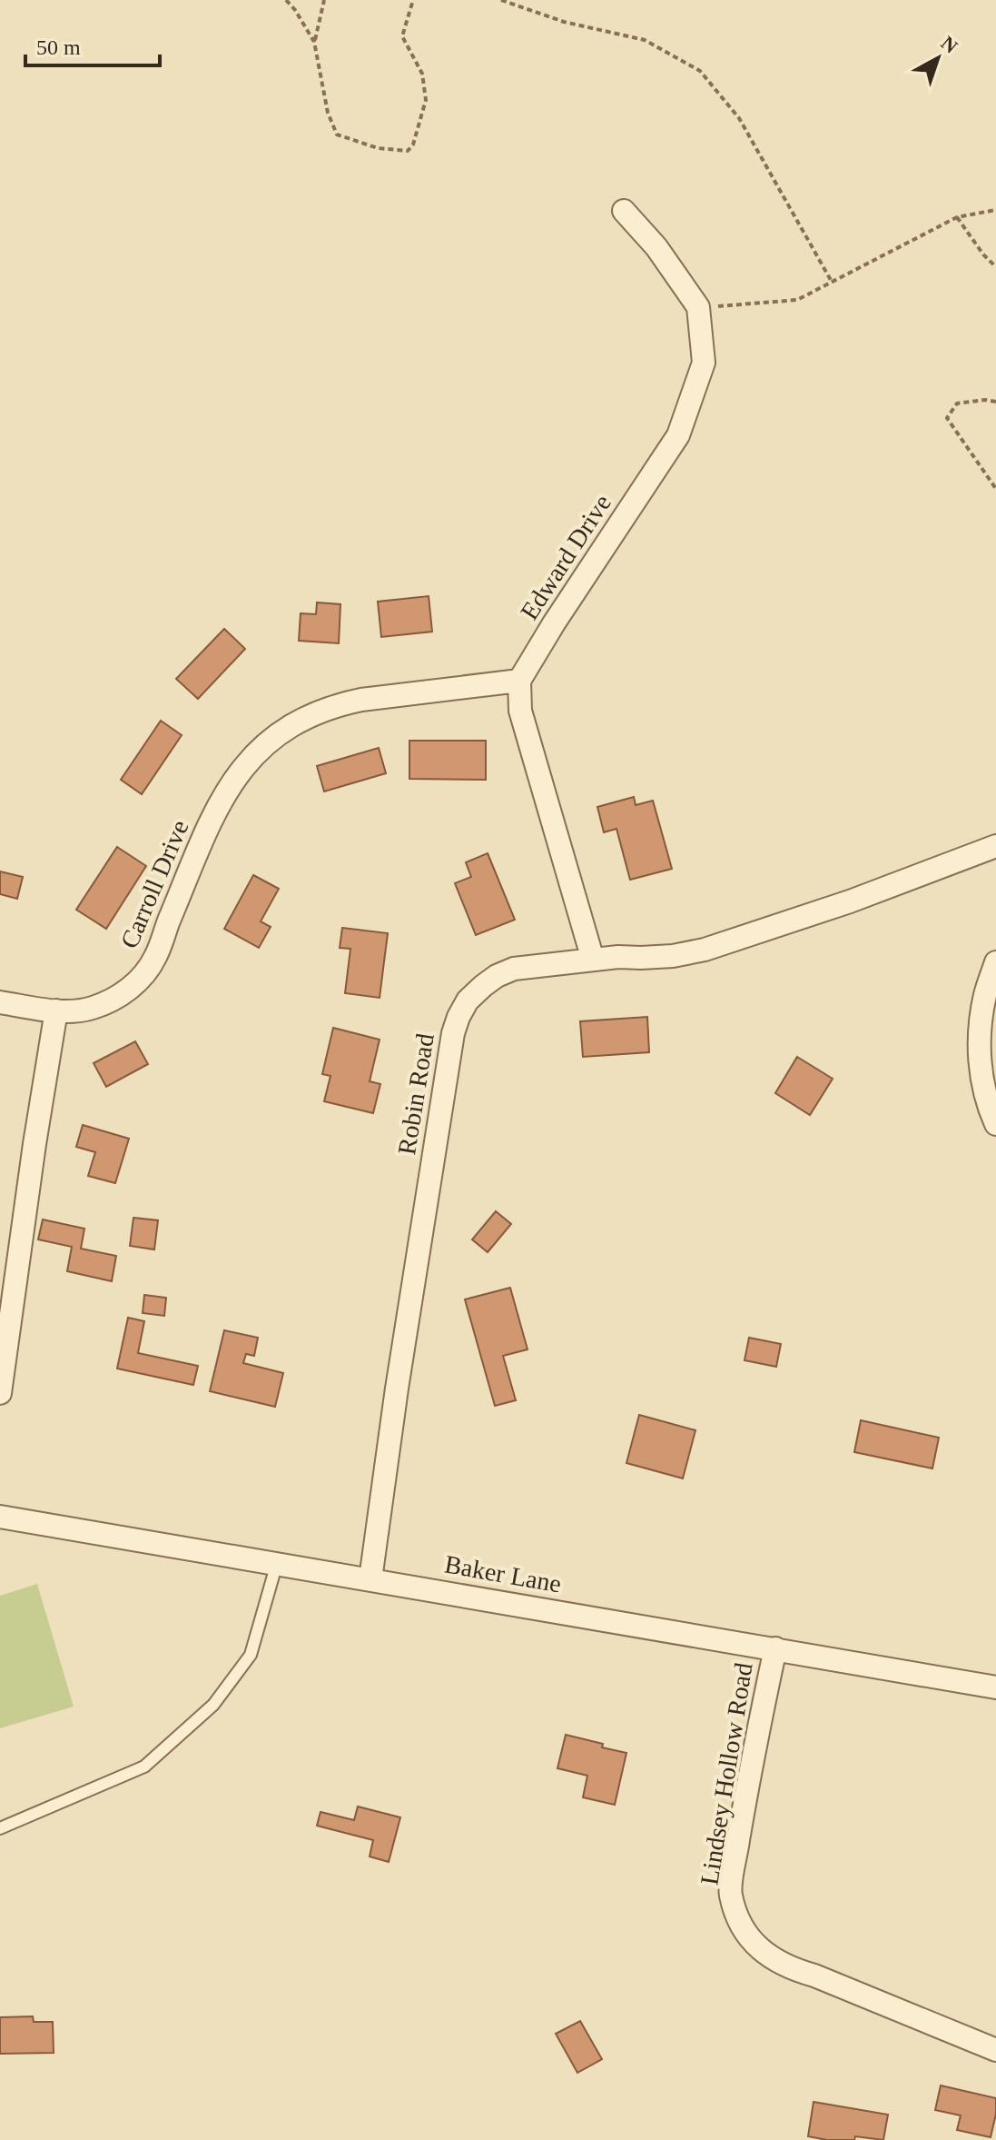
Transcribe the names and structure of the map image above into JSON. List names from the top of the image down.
{
  "streets": {
    "street": [
      "Edward Drive",
      "Carroll Drive",
      "Robin Road",
      "Baker Lane",
      "Lindsey Hollow Road"
    ]
  },
  "crossings": [
    ["Edward Drive", "Carroll Drive"],
    ["Robin Road", "Baker Lane"],
    ["Baker Lane", "Lindsey Hollow Road"]
  ],
  "scale_bar": "50 m",
  "north": "top right"
}
